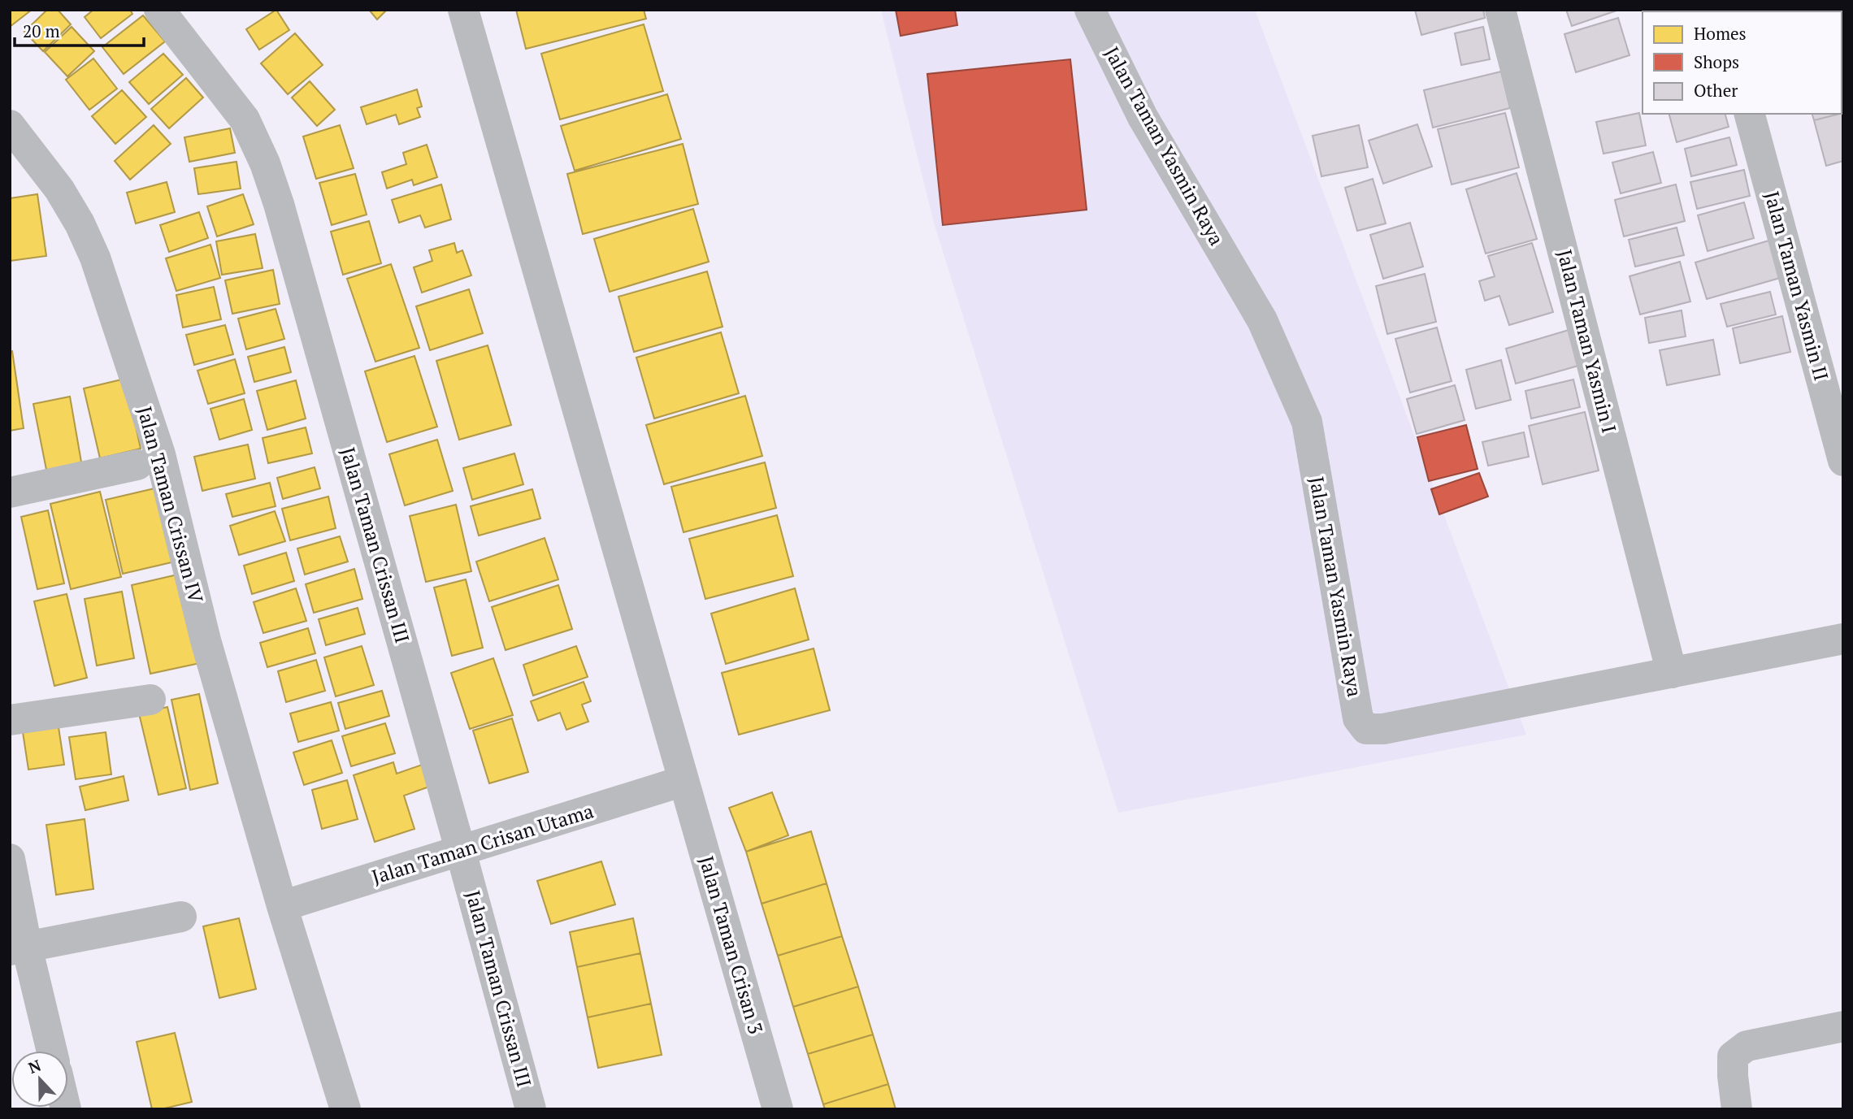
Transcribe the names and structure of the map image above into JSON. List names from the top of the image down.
{
  "streets": {
    "street": [
      "Jalan Taman Yasmin Raya",
      "Jalan Taman Yasmin II",
      "Jalan Taman Yasmin I",
      "Jalan Taman Crissan IV",
      "Jalan Taman Crissan III",
      "Jalan Taman Crisan Utama",
      "Jalan Taman Crisan 3"
    ]
  },
  "crossings": [
    ["Jalan Taman Yasmin Raya", "Jalan Taman Yasmin I"],
    ["Jalan Taman Crissan IV", "Jalan Taman Crisan Utama"],
    ["Jalan Taman Crissan III", "Jalan Taman Crisan Utama"],
    ["Jalan Taman Crisan Utama", "Jalan Taman Crisan 3"]
  ],
  "legend": ["Homes", "Shops", "Other"],
  "scale_bar": "20 m",
  "north": "top"
}
